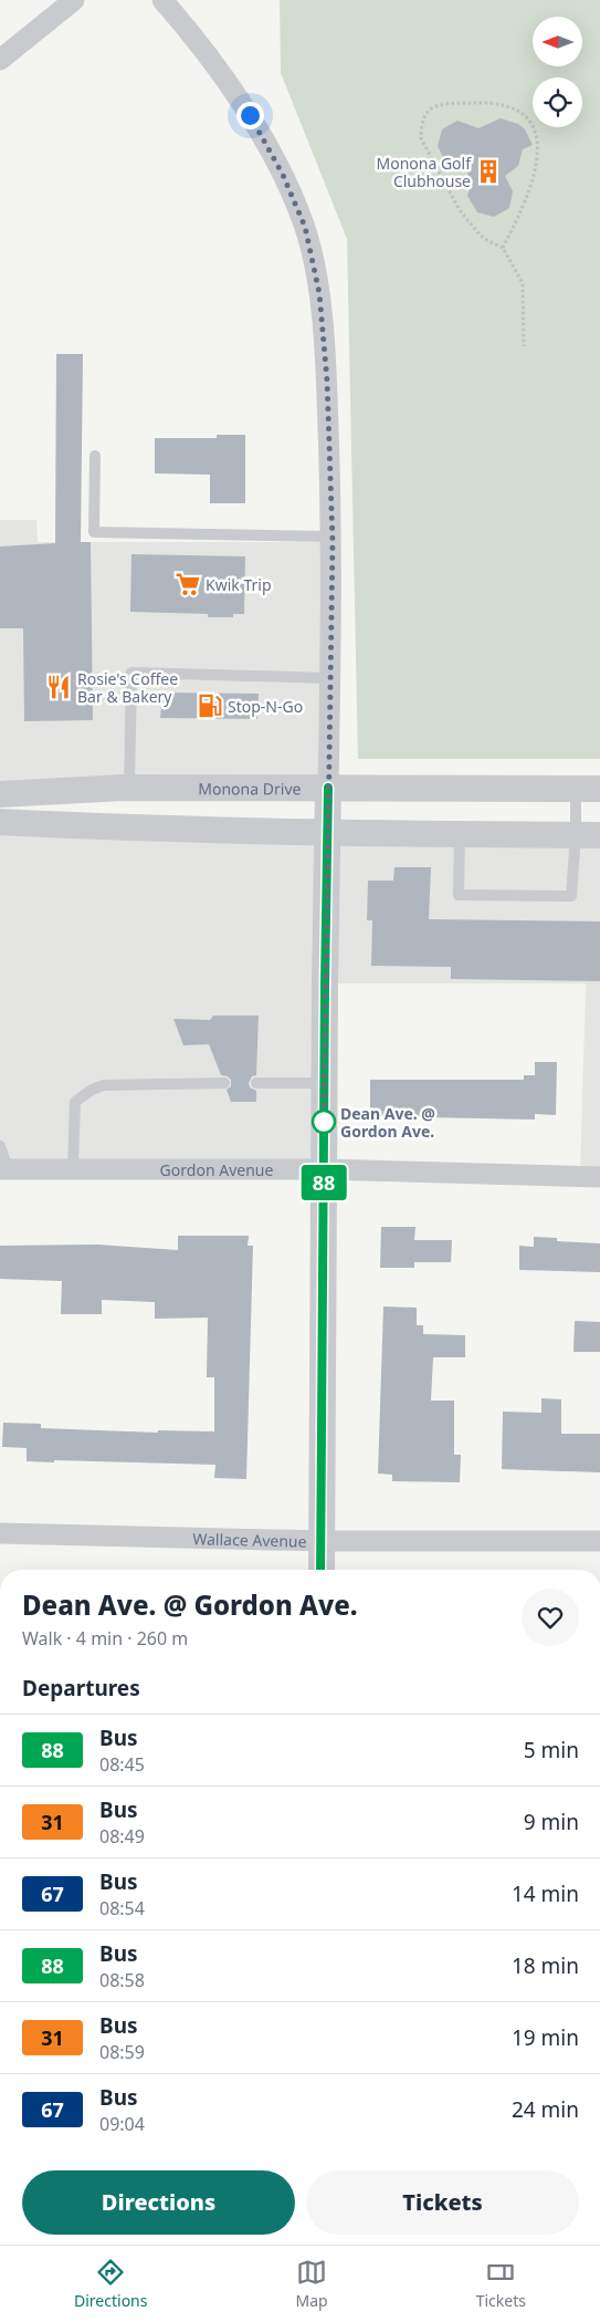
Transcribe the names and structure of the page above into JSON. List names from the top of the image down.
{
  "streets": {
    "street": ["Monona Drive", "Gordon Avenue", "Wallace Avenue"]
  },
  "places": {
    "building": ["Monona Golf Clubhouse"],
    "supermarket": ["Kwik Trip"],
    "restaurant": ["Rosie's Coffee Bar & Bakery"],
    "fuel station": ["Stop-N-Go"],
    "other": ["Dean Ave. @ Gordon Ave."]
  },
  "lines": ["bus line 88"],
  "north": "left",
  "page": {
    "on_map": "88",
    "heading": [
      ["Dean Ave. @ Gordon Ave.", "Walk · 4 min · 260 m"],
      "Departures"
    ],
    "list": [
      {
        "mark": "88",
        "name": "Bus",
        "note": "08:45",
        "value": "5 min"
      },
      {
        "mark": "31",
        "name": "Bus",
        "note": "08:49",
        "value": "9 min"
      },
      {
        "mark": "67",
        "name": "Bus",
        "note": "08:54",
        "value": "14 min"
      },
      {
        "mark": "88",
        "name": "Bus",
        "note": "08:58",
        "value": "18 min"
      },
      {
        "mark": "31",
        "name": "Bus",
        "note": "08:59",
        "value": "19 min"
      },
      {
        "mark": "67",
        "name": "Bus",
        "note": "09:04",
        "value": "24 min"
      }
    ],
    "buttons": ["Directions", "Tickets"],
    "tabs": ["Directions", "Map", "Tickets"]
  }
}
